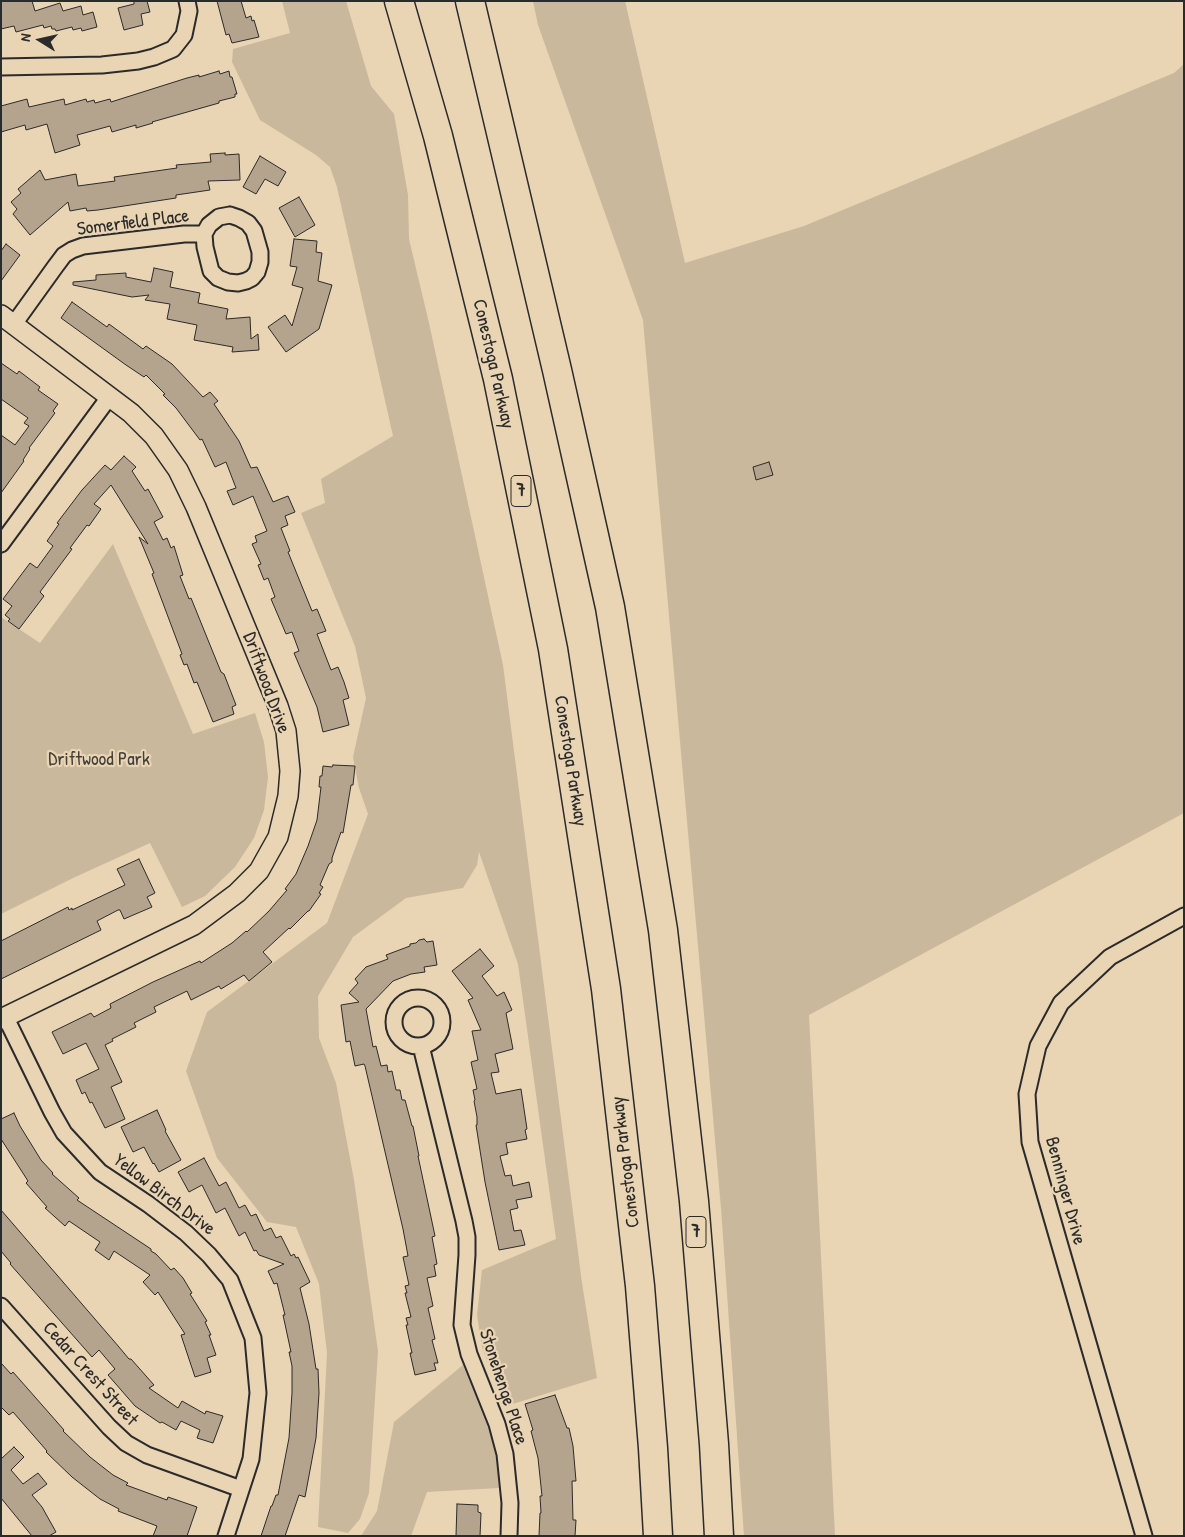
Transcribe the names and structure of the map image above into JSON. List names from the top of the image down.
{
  "streets": {
    "highway": ["Conestoga Parkway", "7"],
    "street": [
      "Somerfield Place",
      "Driftwood Drive",
      "Benninger Drive",
      "Yellow Birch Drive",
      "Cedar Crest Street",
      "Stonehenge Place"
    ]
  },
  "crossings": [
    ["Somerfield Place", "Driftwood Drive"],
    ["Driftwood Drive", "Yellow Birch Drive"],
    ["Yellow Birch Drive", "Cedar Crest Street"]
  ],
  "parks": ["Driftwood Park"],
  "north": "left"
}
